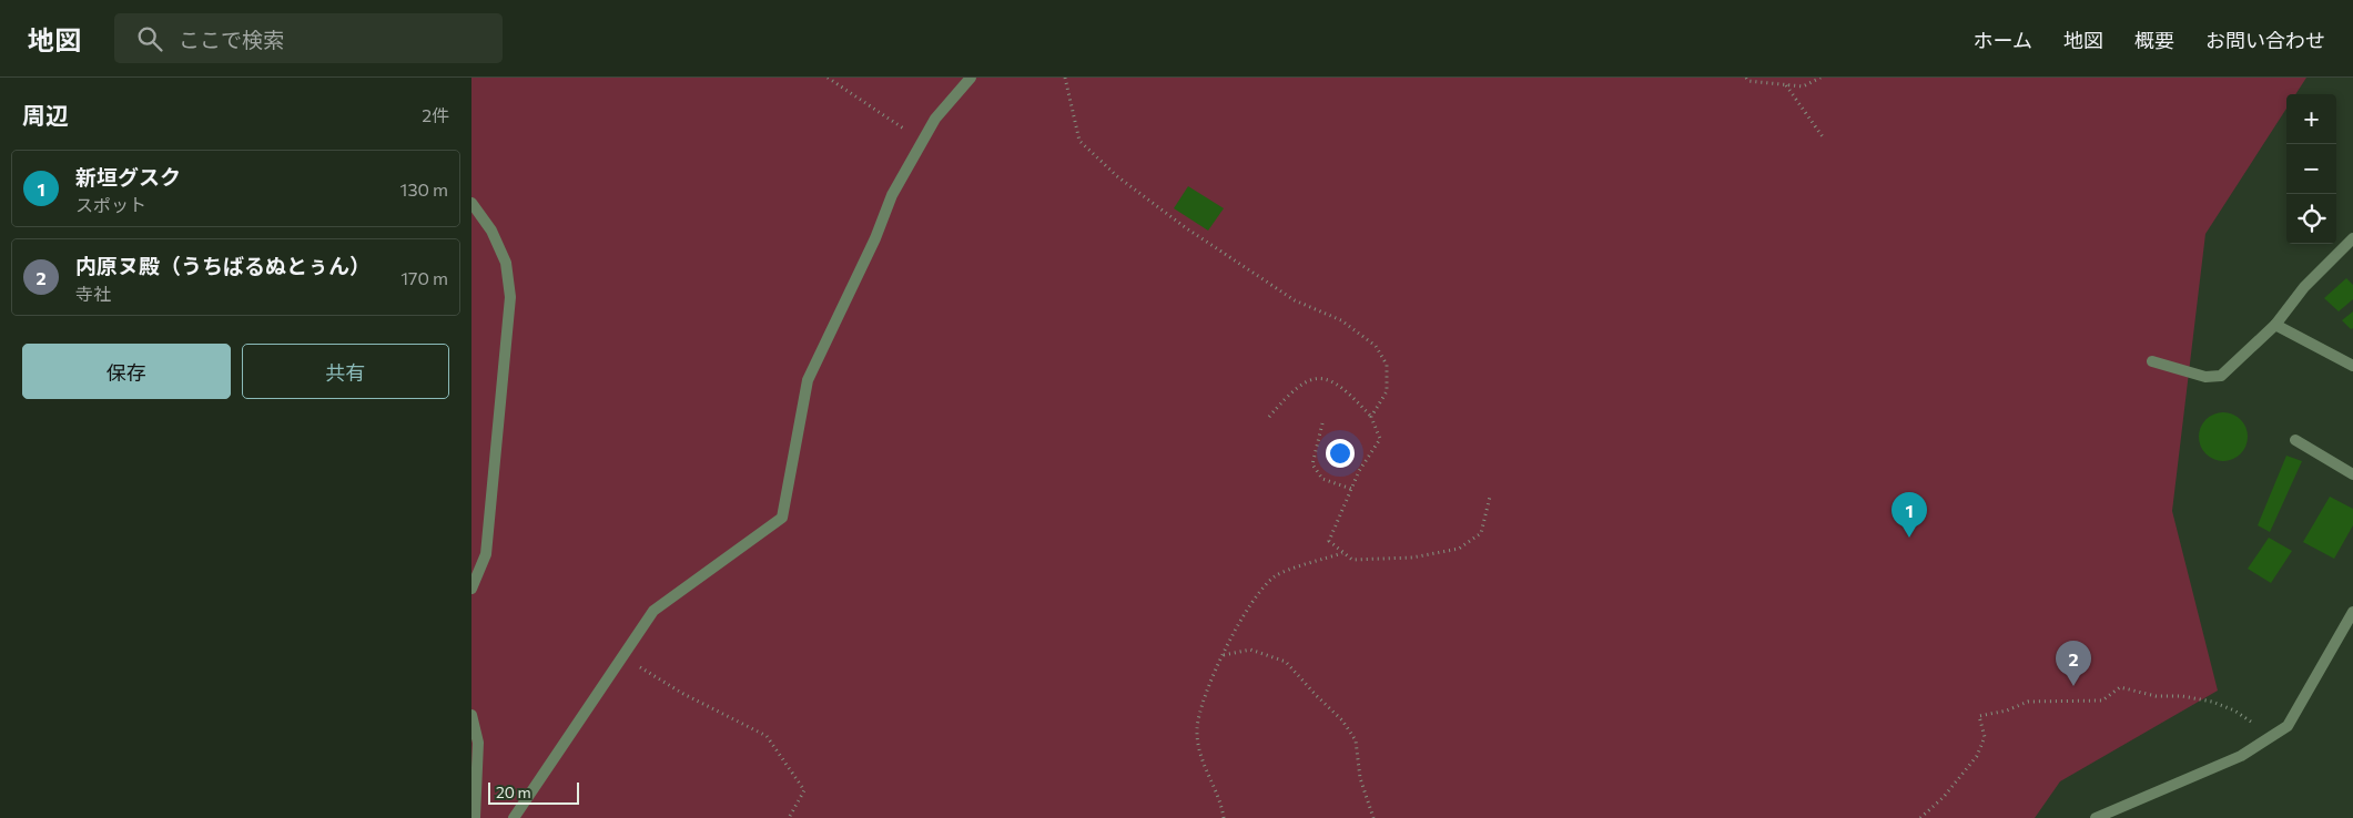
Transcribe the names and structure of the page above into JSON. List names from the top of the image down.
{
  "scale_bar": "20 m",
  "page": {
    "header": "地図",
    "search": "ここで検索",
    "nav": [
      "ホーム",
      "地図",
      "概要",
      "お問い合わせ"
    ],
    "heading": ["周辺", "2件"],
    "map_buttons": ["+", "−"],
    "list": [
      {
        "mark": "1",
        "name": "新垣グスク",
        "note": "スポット",
        "value": "130 m"
      },
      {
        "mark": "2",
        "name": "内原ヌ殿（うちばるぬとぅん）",
        "note": "寺社",
        "value": "170 m"
      }
    ],
    "buttons": ["保存", "共有"],
    "pins": ["1", "2"],
    "scale": "20 m"
  }
}
